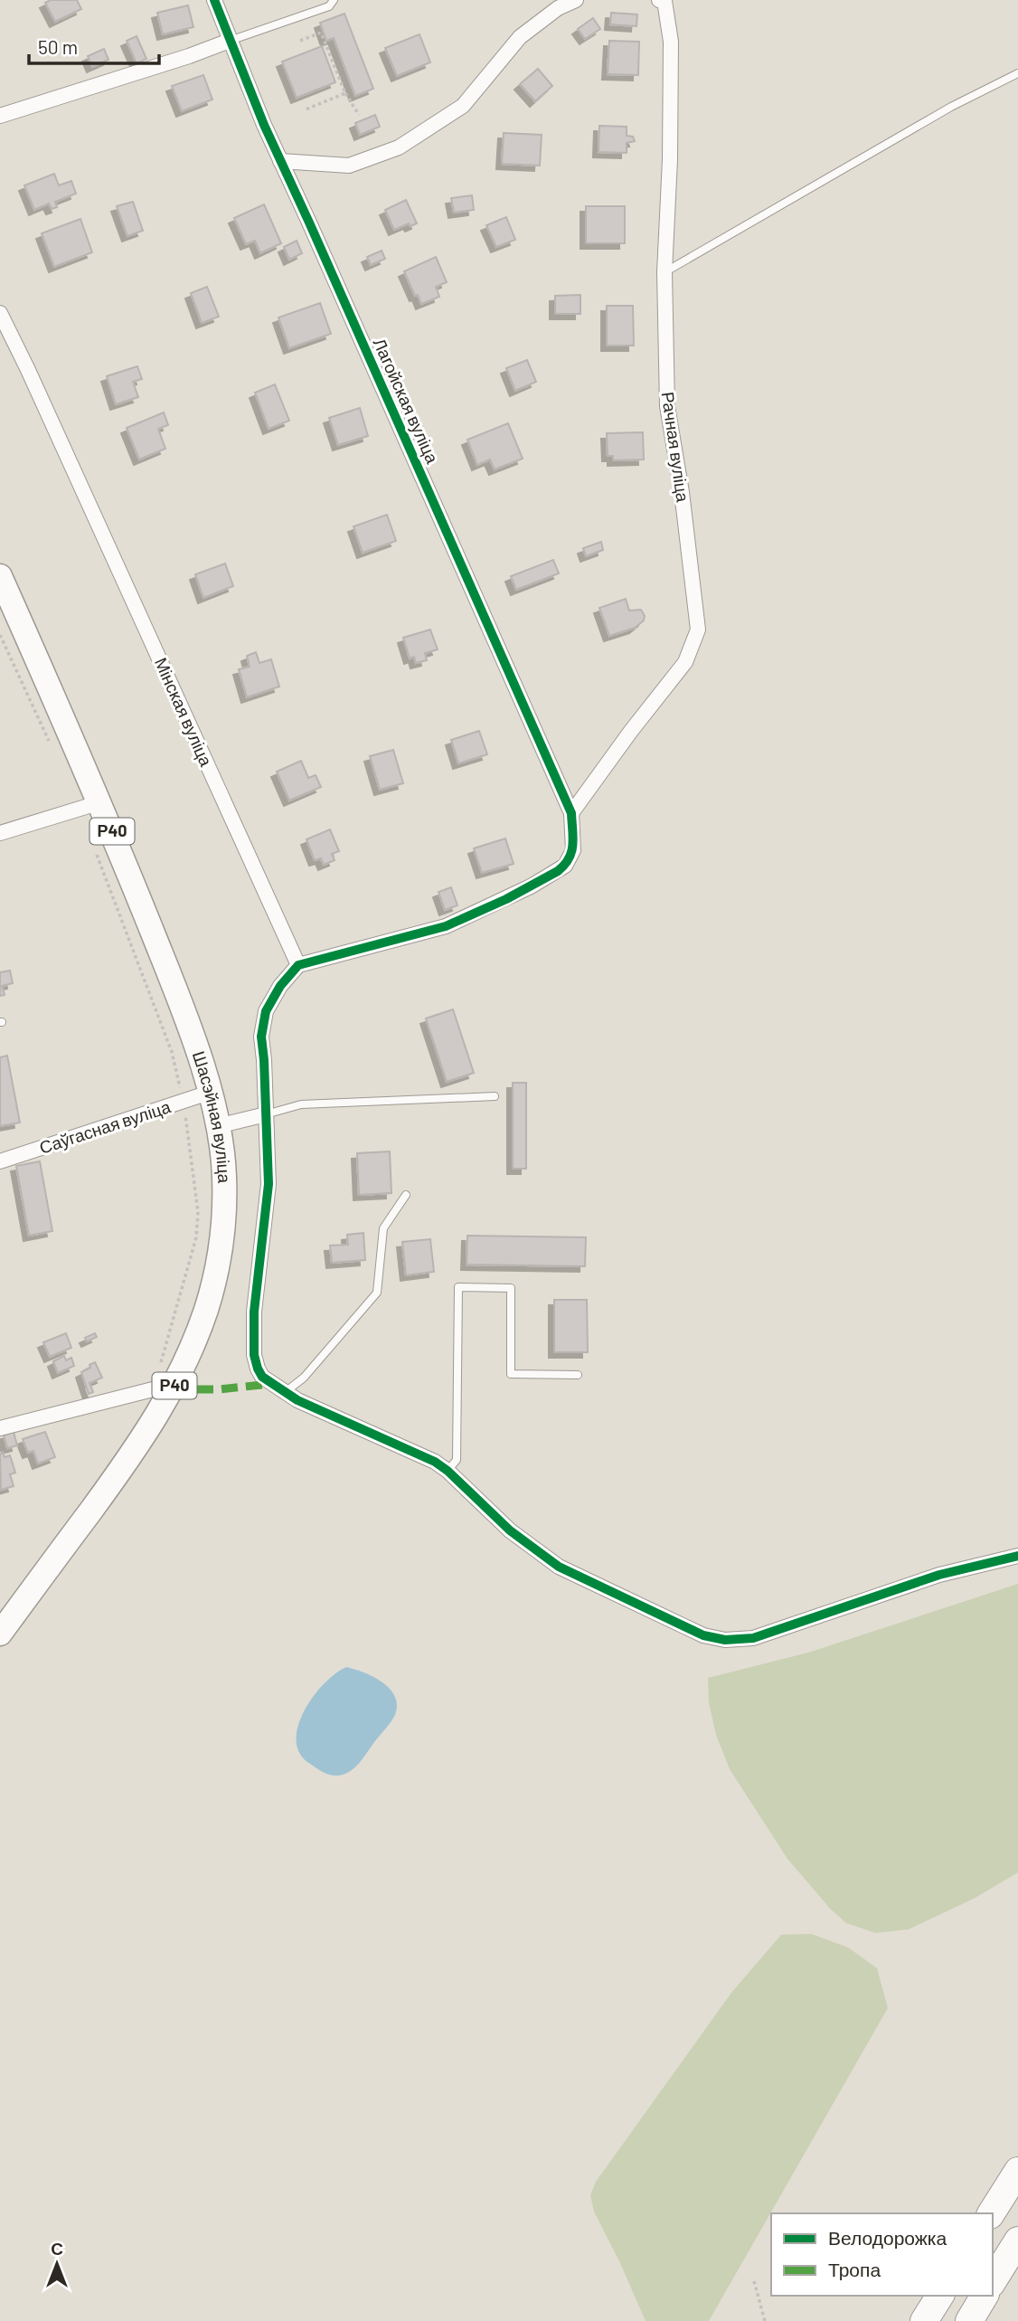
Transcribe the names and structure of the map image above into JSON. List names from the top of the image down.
{
  "streets": {
    "main road": ["Р40", "Шасэйная вуліца"],
    "street": [
      "Лагойская вуліца",
      "Рачная вуліца",
      "Мінская вуліца",
      "Саўгасная вуліца"
    ]
  },
  "crossings": [
    ["Лагойская вуліца", "Рачная вуліца"],
    ["Шасэйная вуліца", "Саўгасная вуліца"]
  ],
  "legend": ["Велодорожка", "Тропа"],
  "scale_bar": "50 m",
  "north": "top"
}
